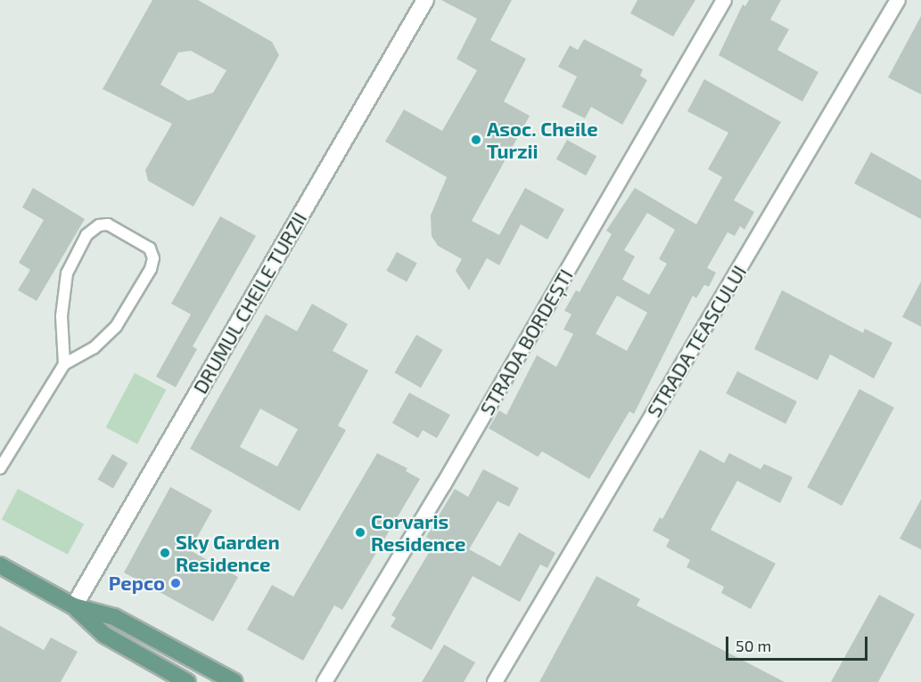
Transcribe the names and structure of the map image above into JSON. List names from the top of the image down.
{
  "streets": {
    "street": ["DRUMUL CHEILE TURZII", "STRADA TEASCULUI", "STRADA BORDEȘTI"]
  },
  "places": [
    "Asoc. Cheile Turzii",
    "Corvaris Residence",
    "Sky Garden Residence",
    "Pepco"
  ],
  "scale_bar": "50 m"
}
